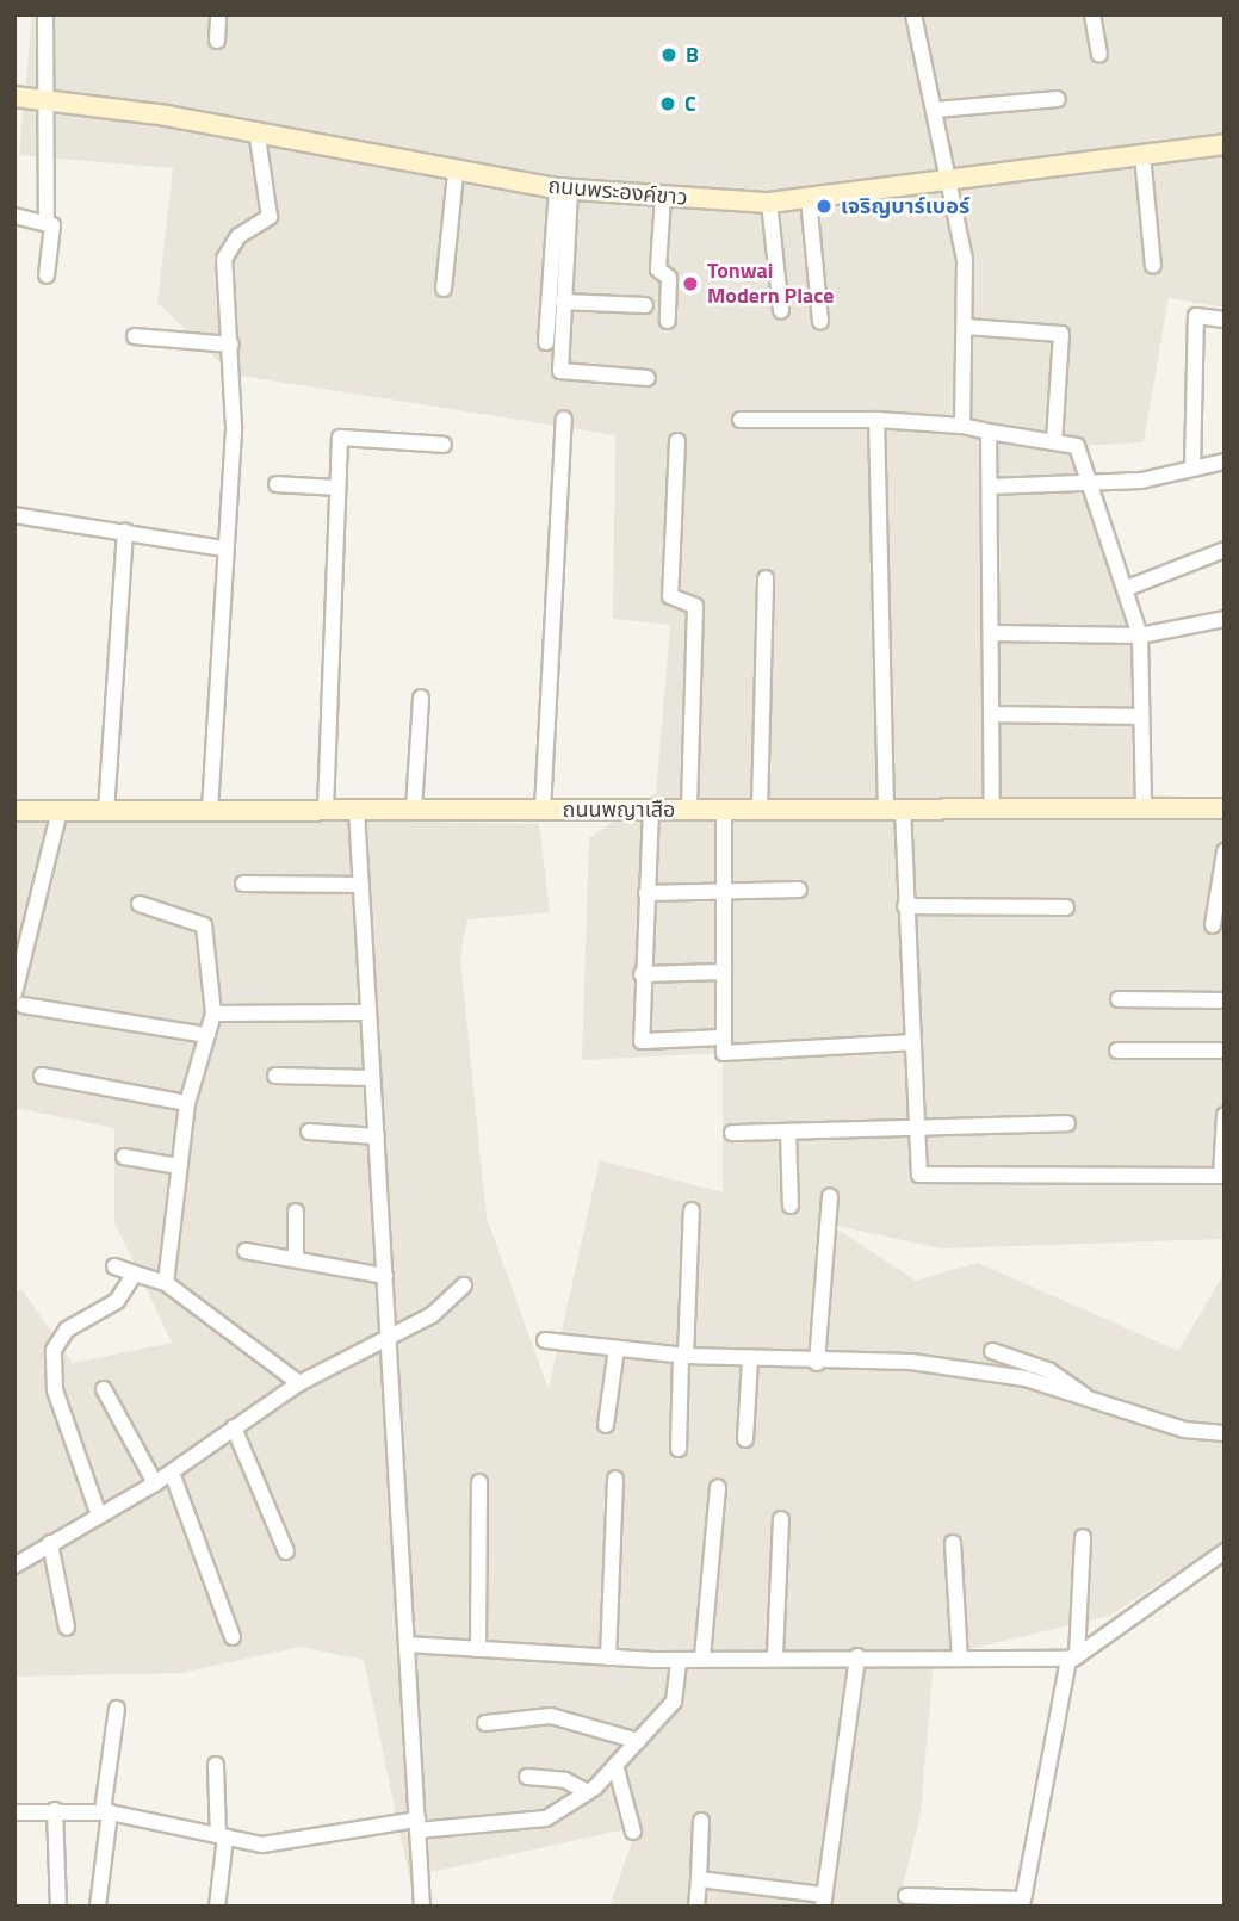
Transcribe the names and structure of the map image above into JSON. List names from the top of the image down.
{
  "streets": {
    "street": ["ถนนพระองค์ขาว", "ถนนพญาเสือ"]
  },
  "places": [
    "B",
    "C",
    "เจริญบาร์เบอร์",
    "Tonwai Modern Place"
  ]
}
